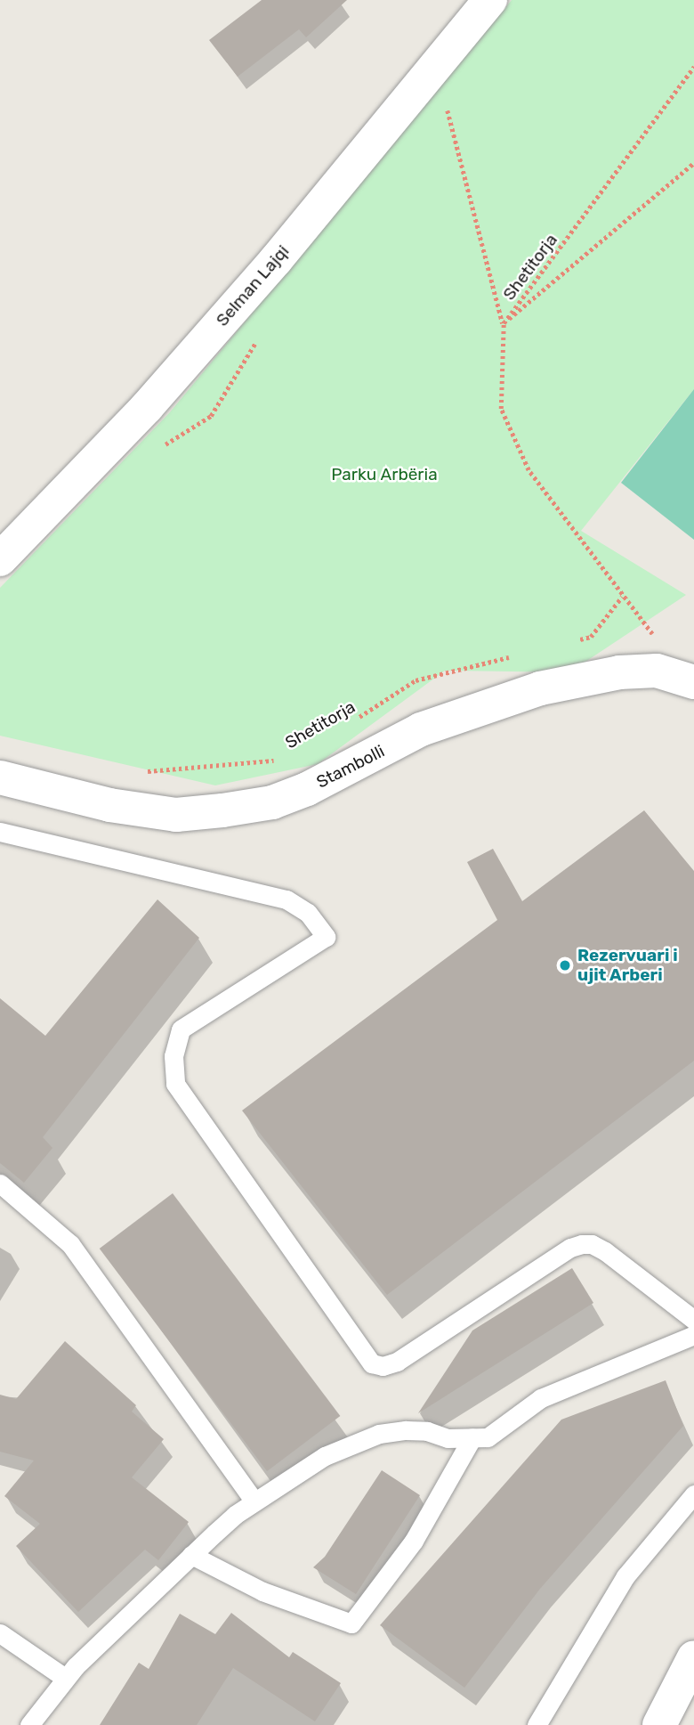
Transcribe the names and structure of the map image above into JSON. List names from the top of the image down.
{
  "streets": {
    "street": ["Selman Lajqi", "Stambolli"],
    "path": ["Shetitorja"]
  },
  "crossings": [
    ["Shetitorja", "Stambolli"]
  ],
  "parks": ["Parku Arbëria"],
  "places": ["Rezervuari i ujit Arberi"]
}
